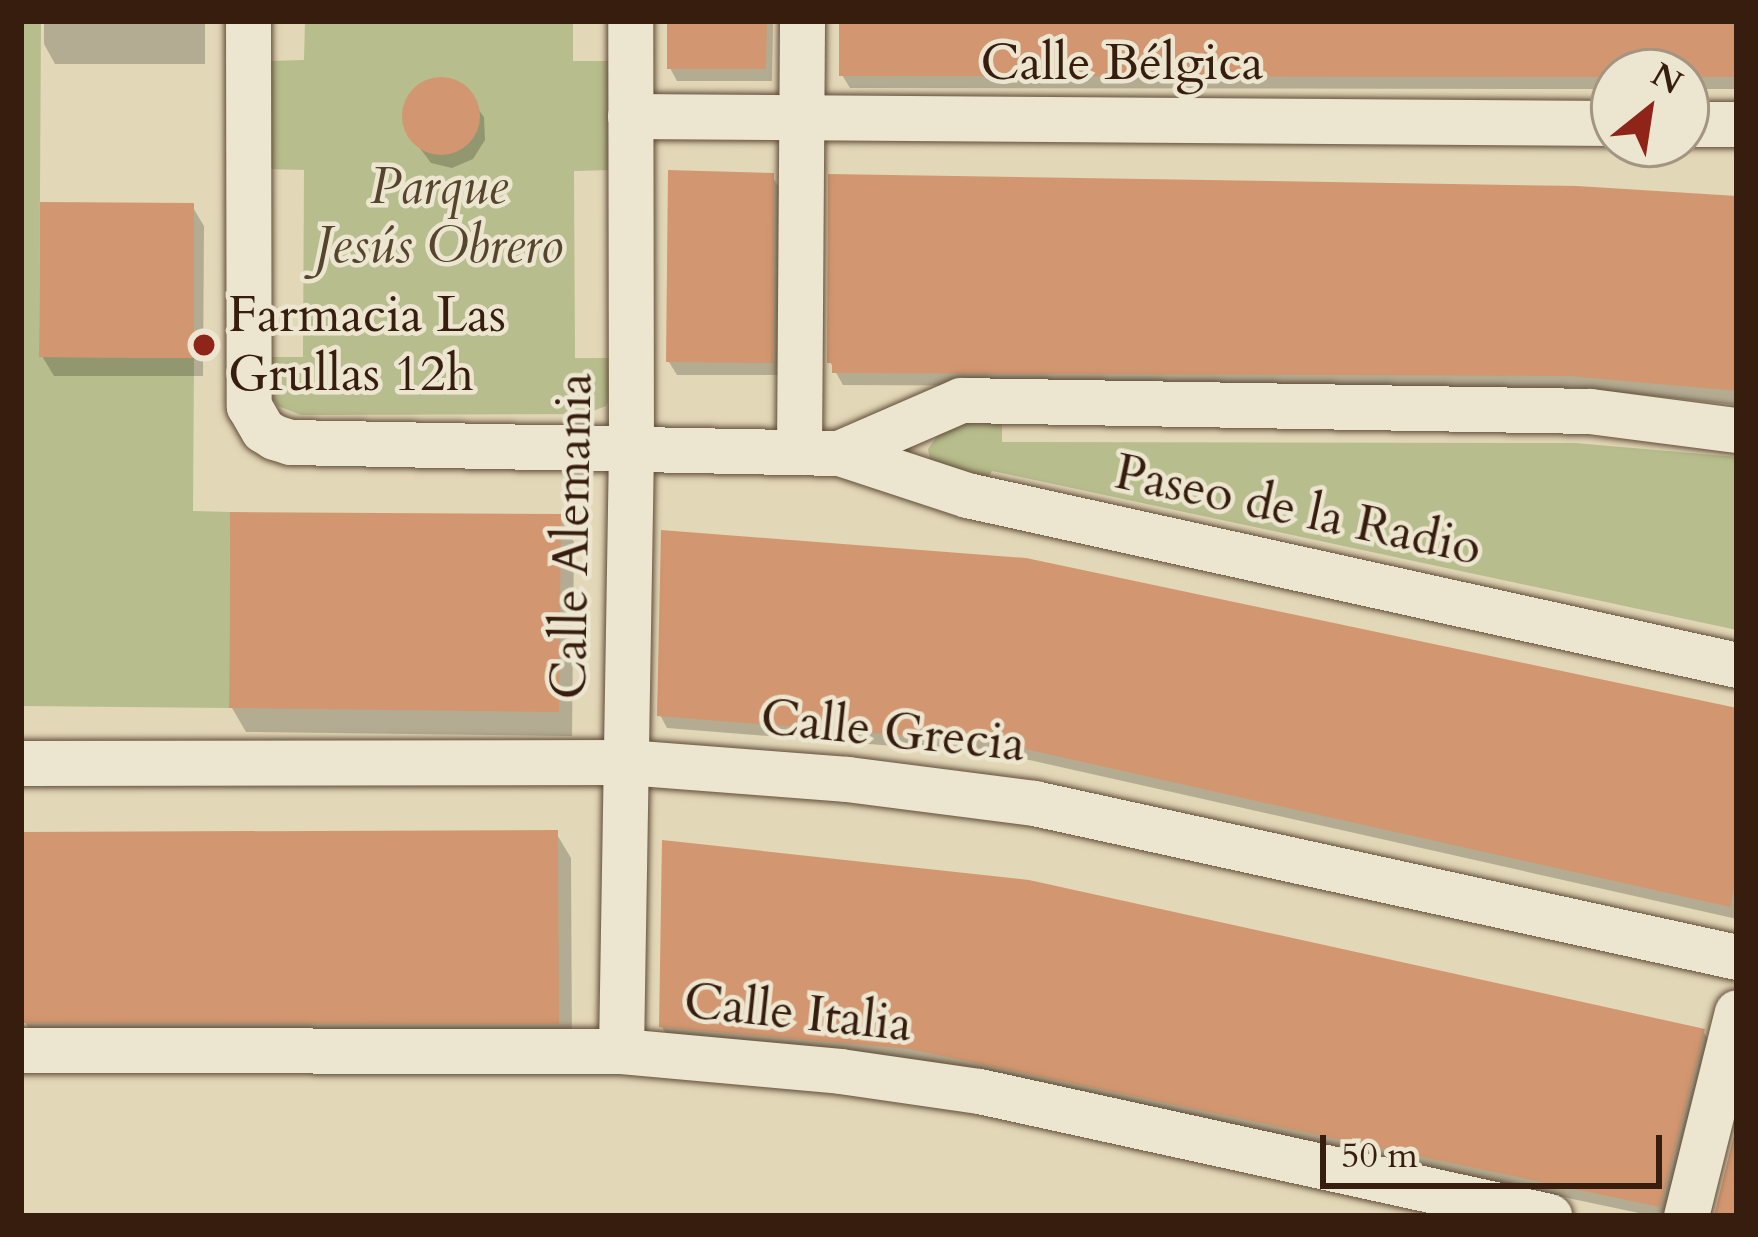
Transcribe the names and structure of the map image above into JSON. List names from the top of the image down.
{
  "streets": {
    "street": [
      "Calle Bélgica",
      "Paseo de la Radio",
      "Calle Alemania",
      "Calle Grecia",
      "Calle Italia"
    ]
  },
  "crossings": [
    ["Calle Bélgica", "Calle Alemania"],
    ["Paseo de la Radio", "Calle Alemania"],
    ["Calle Alemania", "Calle Grecia"],
    ["Calle Alemania", "Calle Italia"]
  ],
  "parks": ["Parque Jesús Obrero"],
  "places": ["Farmacia Las Grullas 12h"],
  "scale_bar": "50 m",
  "north": "top right"
}
